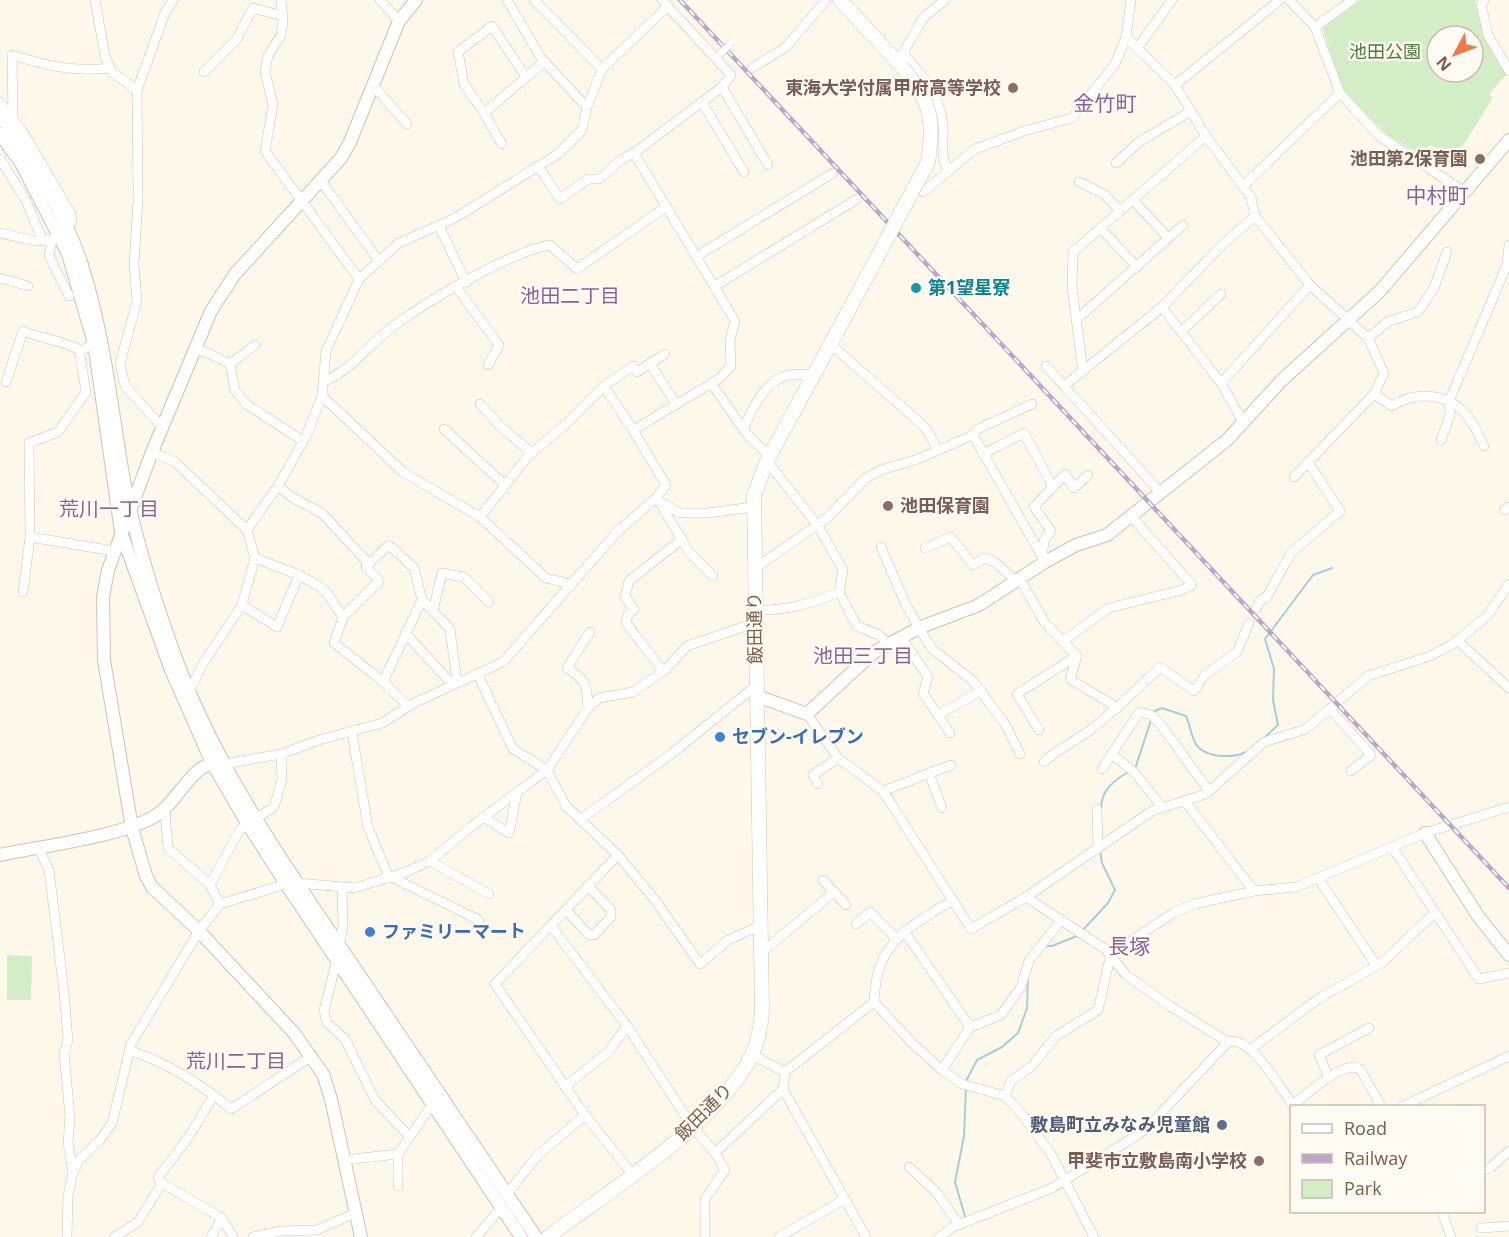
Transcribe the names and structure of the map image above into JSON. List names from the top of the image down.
{
  "streets": {
    "main road": ["飯田通り"]
  },
  "districts": [
    "金竹町",
    "中村町",
    "池田二丁目",
    "荒川一丁目",
    "池田三丁目",
    "長塚",
    "荒川二丁目"
  ],
  "parks": ["池田公園"],
  "places": [
    "東海大学付属甲府高等学校",
    "池田第2保育園",
    "第1望星寮",
    "池田保育園",
    "セブン-イレブン",
    "ファミリーマート",
    "敷島町立みなみ児童館",
    "甲斐市立敷島南小学校"
  ],
  "legend": ["Road", "Railway", "Park"],
  "north": "bottom left"
}
